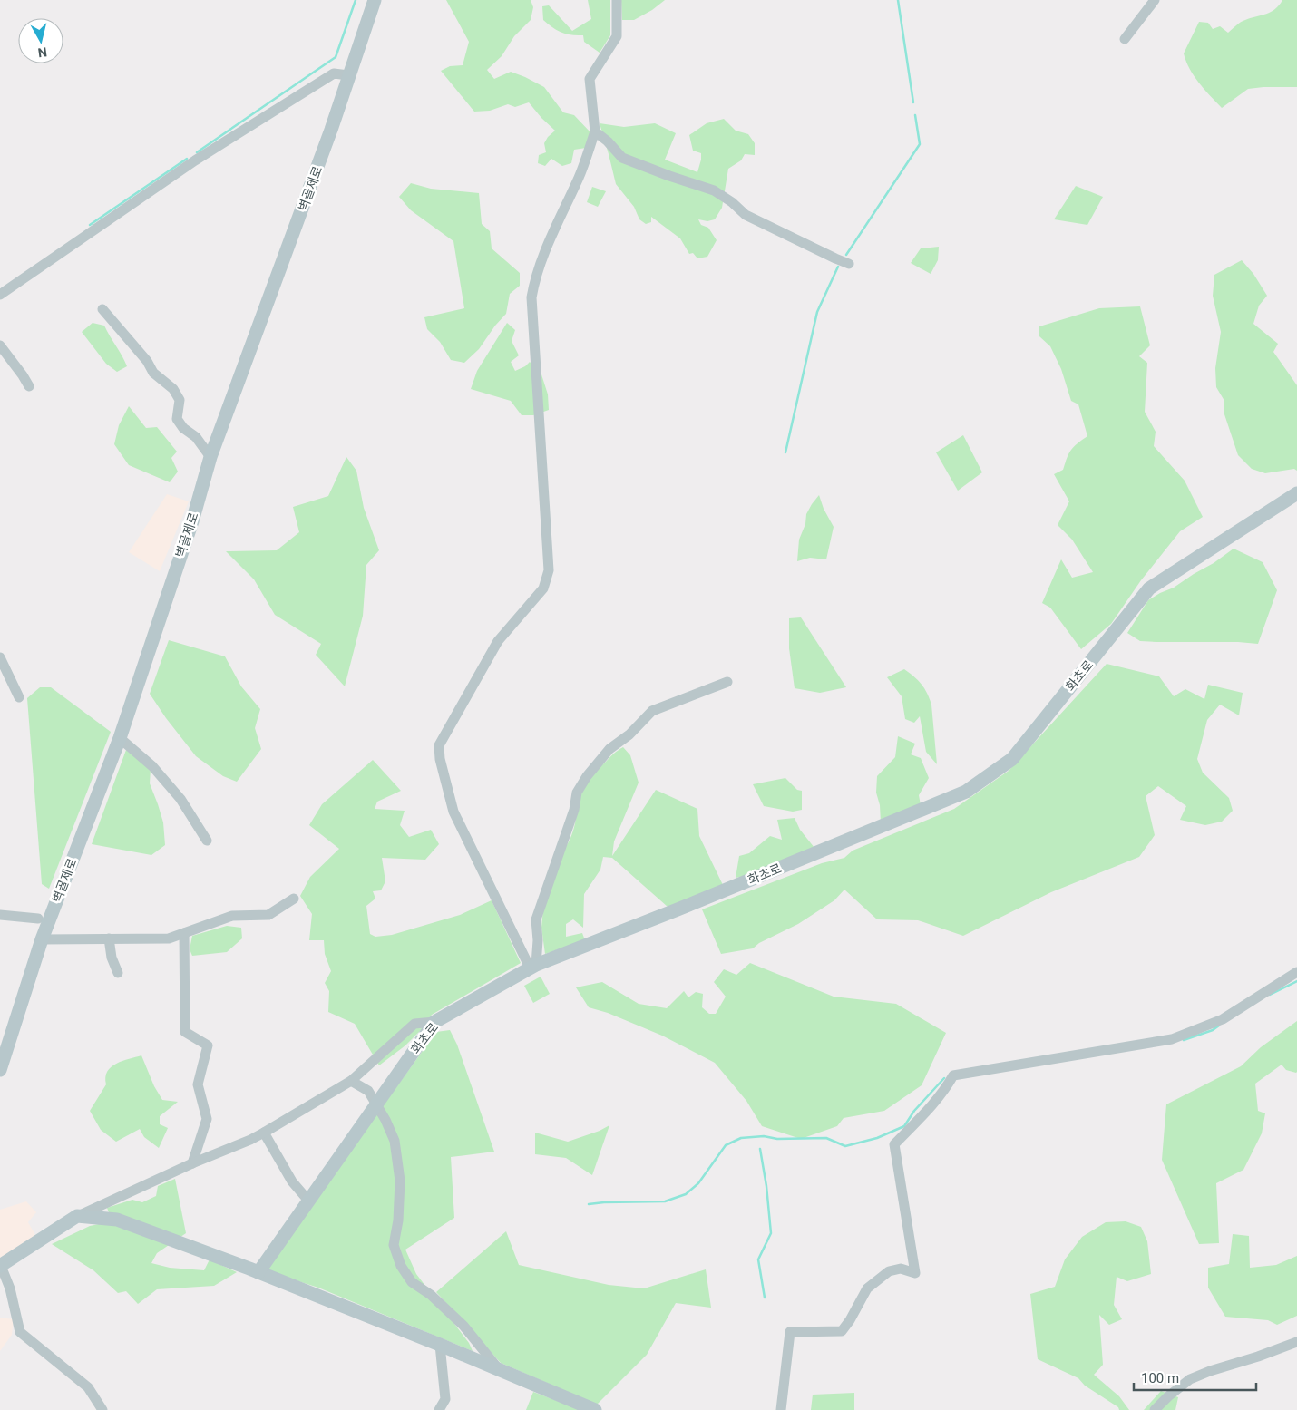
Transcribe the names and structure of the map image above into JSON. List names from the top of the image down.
{
  "streets": {
    "street": ["벽골제로", "화초로"]
  },
  "scale_bar": "100 m",
  "north": "bottom"
}
